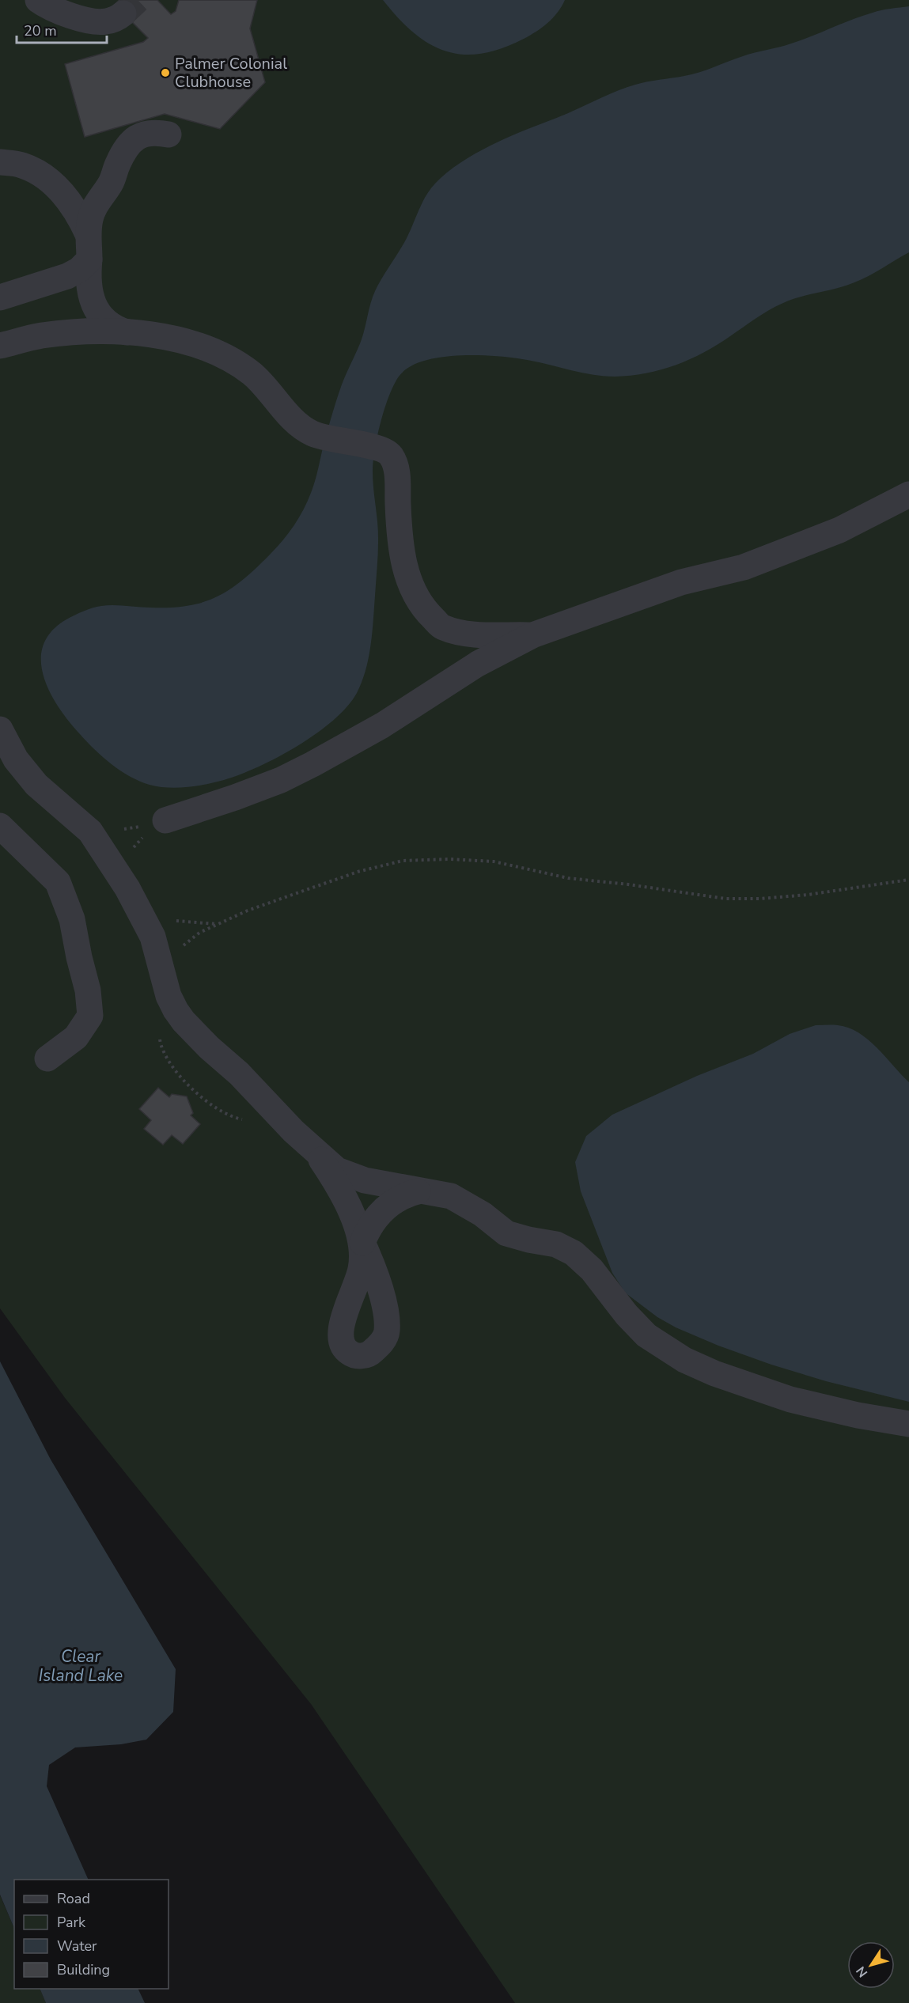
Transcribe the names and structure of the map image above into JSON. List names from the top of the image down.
{
  "water": ["Clear Island Lake"],
  "places": ["Palmer Colonial Clubhouse"],
  "legend": [
    "Road",
    "Park",
    "Water",
    "Building"
  ],
  "scale_bar": "20 m",
  "north": "bottom left"
}
